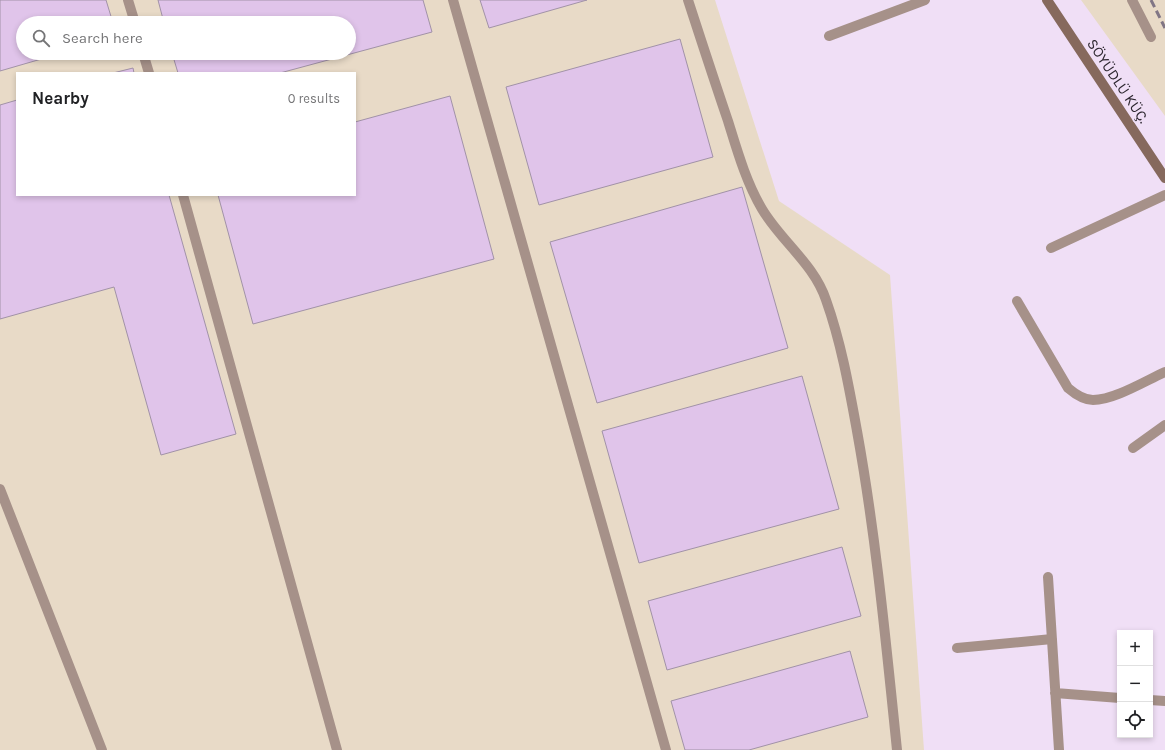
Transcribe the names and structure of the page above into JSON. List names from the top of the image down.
{
  "streets": {
    "street": ["SÖYÜDLÜ KÜÇ."]
  },
  "page": {
    "search": "Search here",
    "heading": ["Nearby", "0 results"],
    "map_buttons": ["+", "−"]
  }
}
